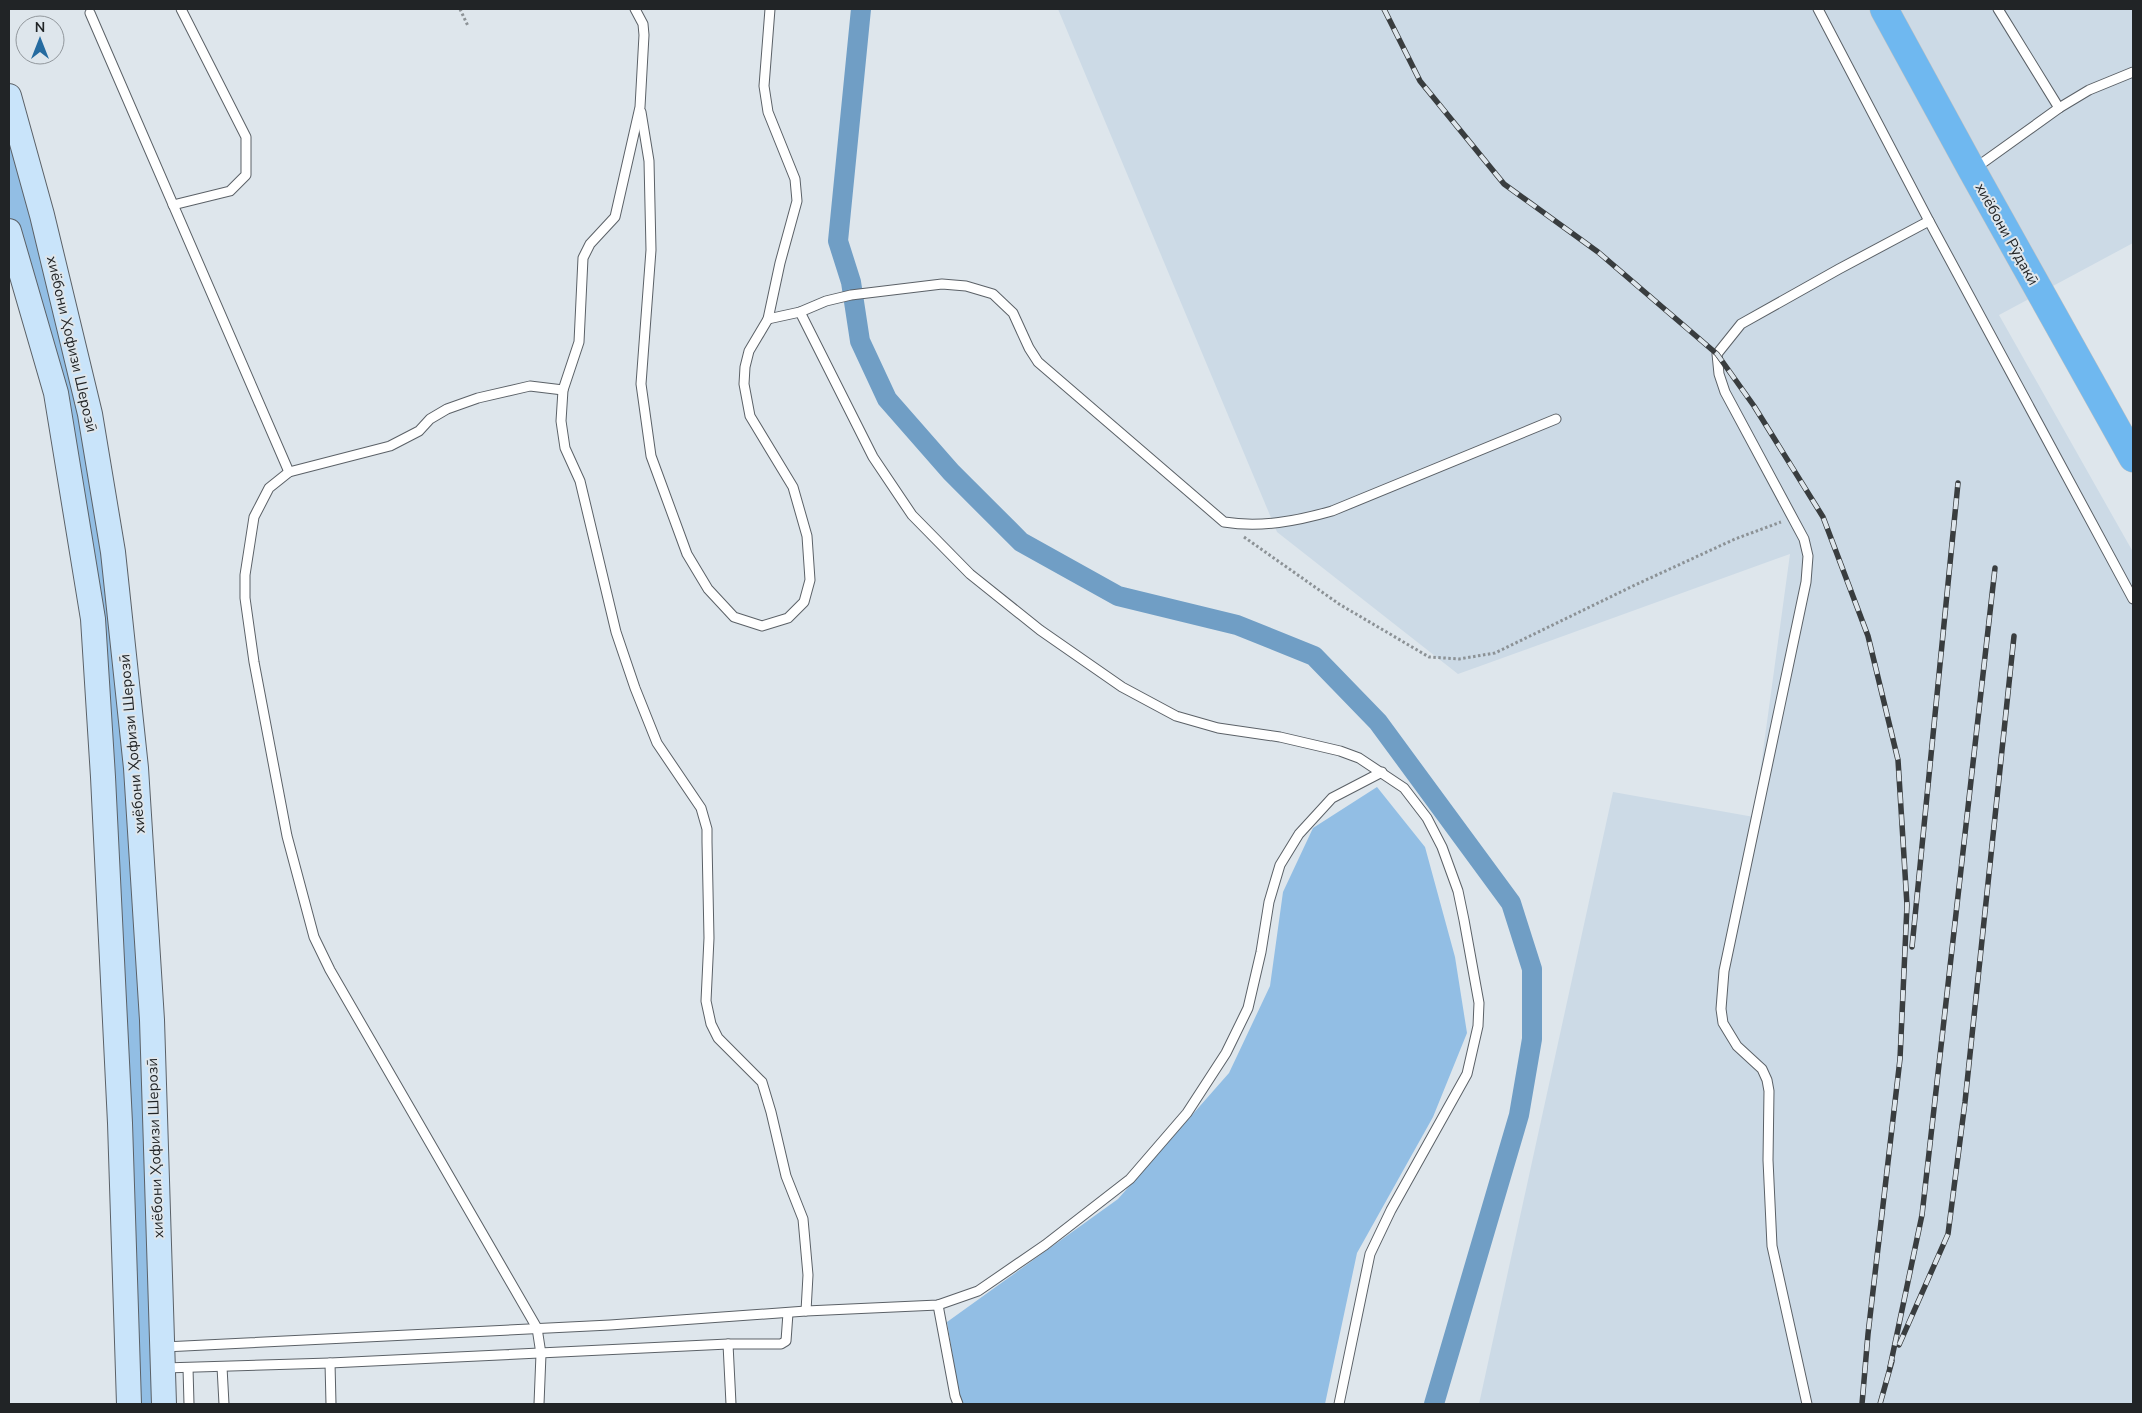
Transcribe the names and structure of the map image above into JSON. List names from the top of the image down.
{
  "streets": {
    "highway": ["хиёбони Рӯдакӣ"],
    "main road": ["хиёбони Ҳофизи Шерозӣ"]
  },
  "north": "top"
}
